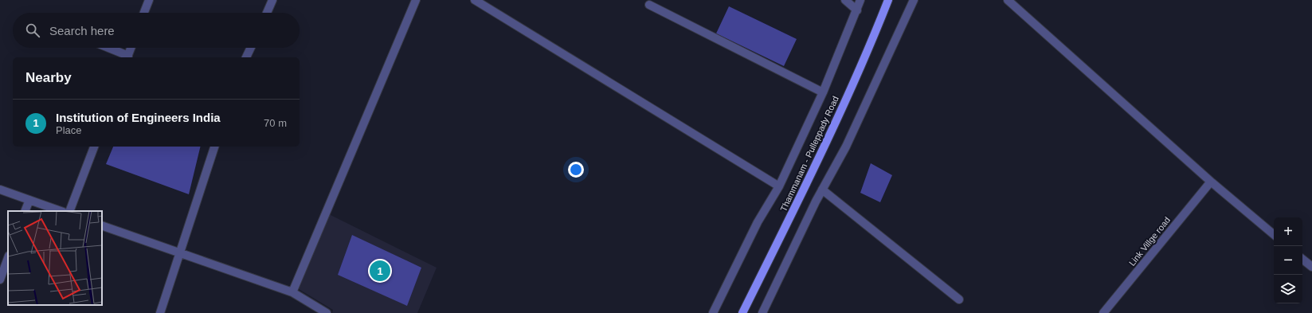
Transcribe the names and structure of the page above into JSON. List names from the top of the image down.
{
  "streets": {
    "main road": ["Thammanam - Pulleppady Road"],
    "street": ["Link Villge road"]
  },
  "page": {
    "search": "Search here",
    "heading": "Nearby",
    "list": [
      {
        "mark": "1",
        "name": "Institution of Engineers India",
        "note": "Place",
        "value": "70 m"
      }
    ],
    "map_buttons": ["+", "−"],
    "pins": "1"
  }
}
